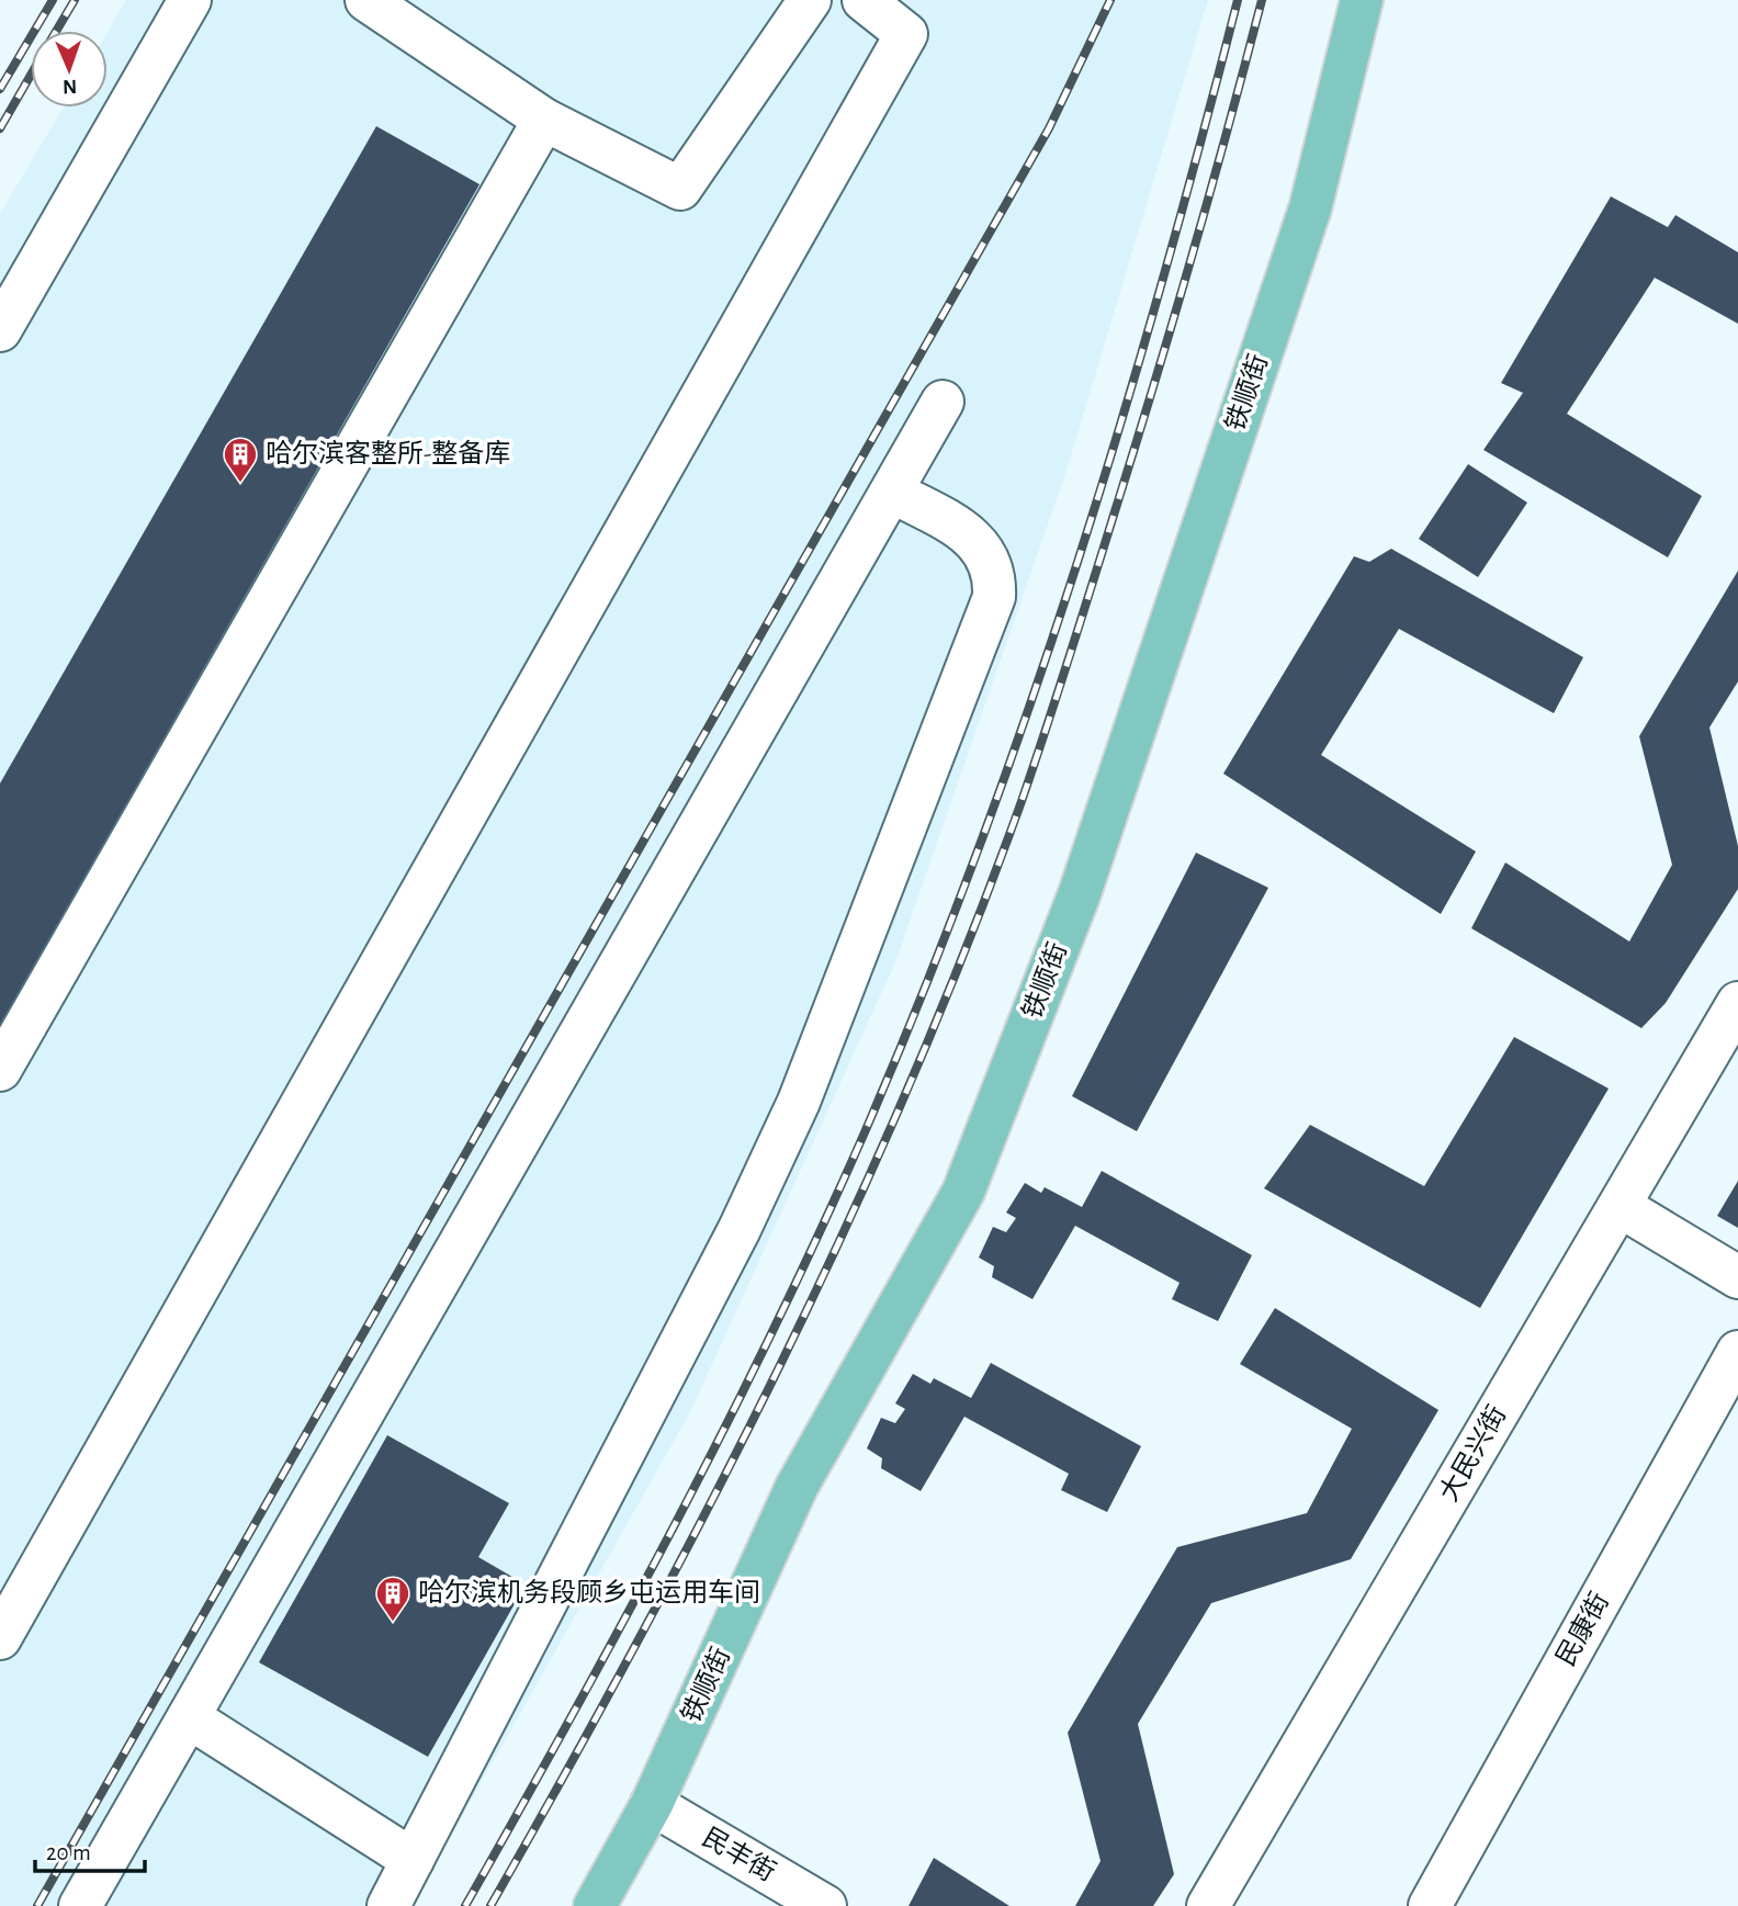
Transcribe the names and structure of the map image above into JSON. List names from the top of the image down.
{
  "streets": {
    "main road": ["铁顺街"],
    "street": ["大民兴街", "民康街", "民丰街"]
  },
  "crossings": [
    ["铁顺街", "民丰街"]
  ],
  "places": {
    "building": ["哈尔滨客整所-整备库", "哈尔滨机务段顾乡屯运用车间"]
  },
  "scale_bar": "20 m",
  "north": "bottom"
}
